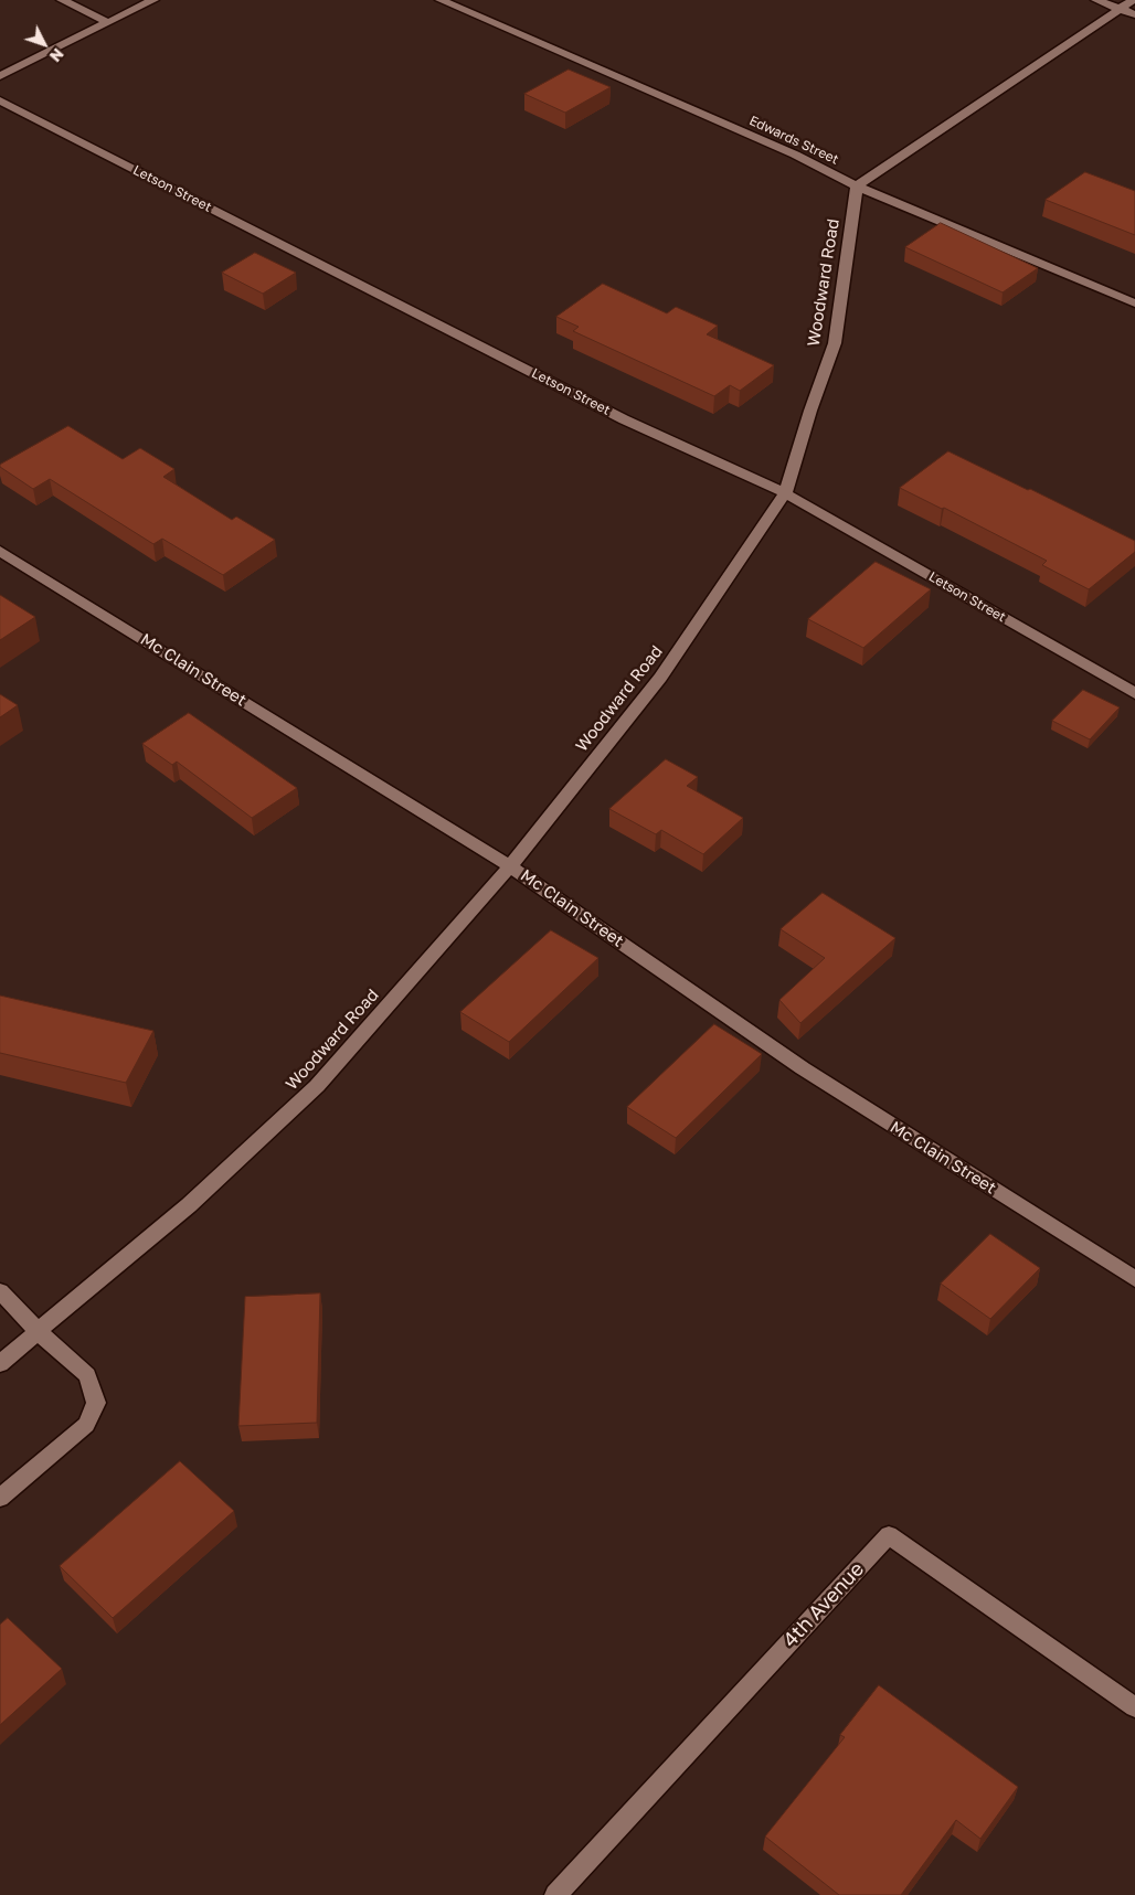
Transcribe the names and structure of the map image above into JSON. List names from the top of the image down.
{
  "streets": {
    "street": [
      "Edwards Street",
      "Letson Street",
      "Woodward Road",
      "Mc Clain Street",
      "4th Avenue"
    ]
  },
  "crossings": [
    ["Edwards Street", "Woodward Road"],
    ["Letson Street", "Woodward Road"],
    ["Woodward Road", "Mc Clain Street"]
  ],
  "north": "bottom right"
}
